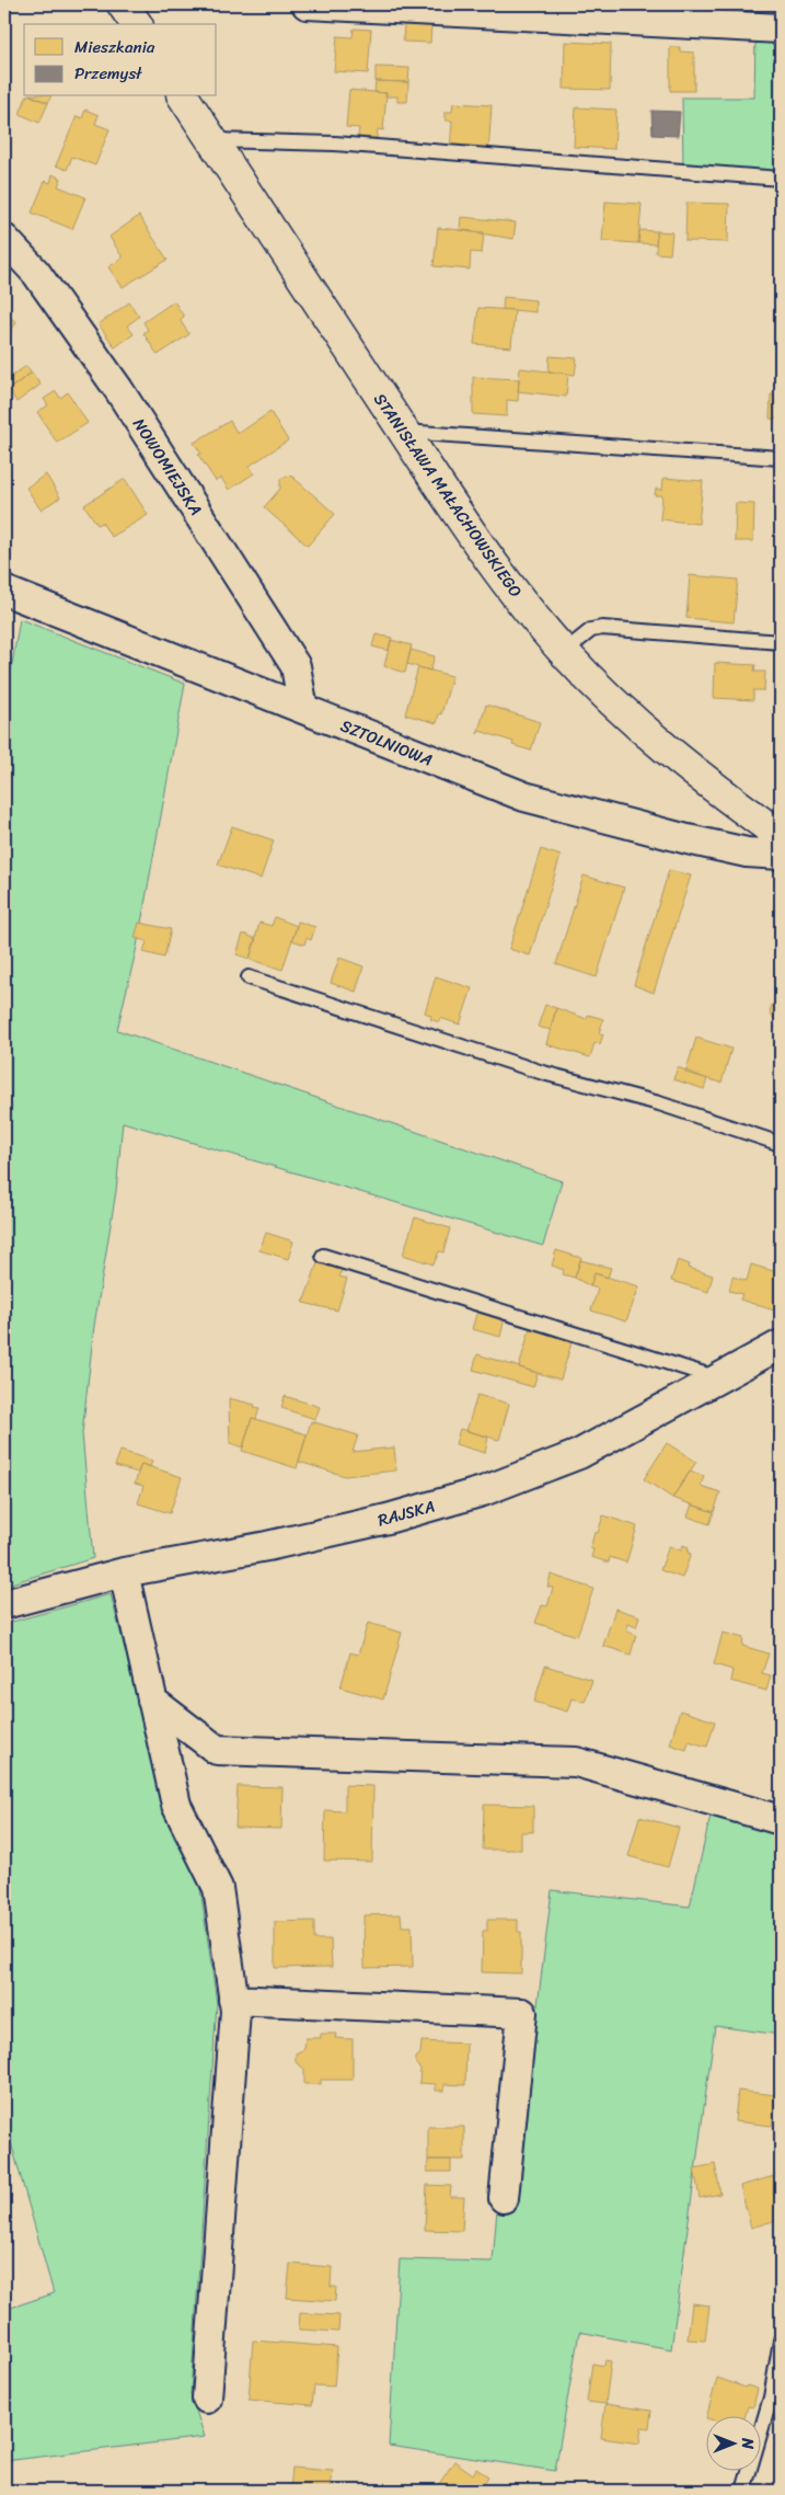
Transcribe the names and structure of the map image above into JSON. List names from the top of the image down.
{
  "streets": {
    "street": [
      "NOWOMIEJSKA",
      "STANISŁAWA MAŁACHOWSKIEGO",
      "SZTOLNIOWA",
      "RAJSKA"
    ]
  },
  "crossings": [
    ["NOWOMIEJSKA", "SZTOLNIOWA"]
  ],
  "legend": ["Mieszkania", "Przemysł"],
  "north": "right"
}
